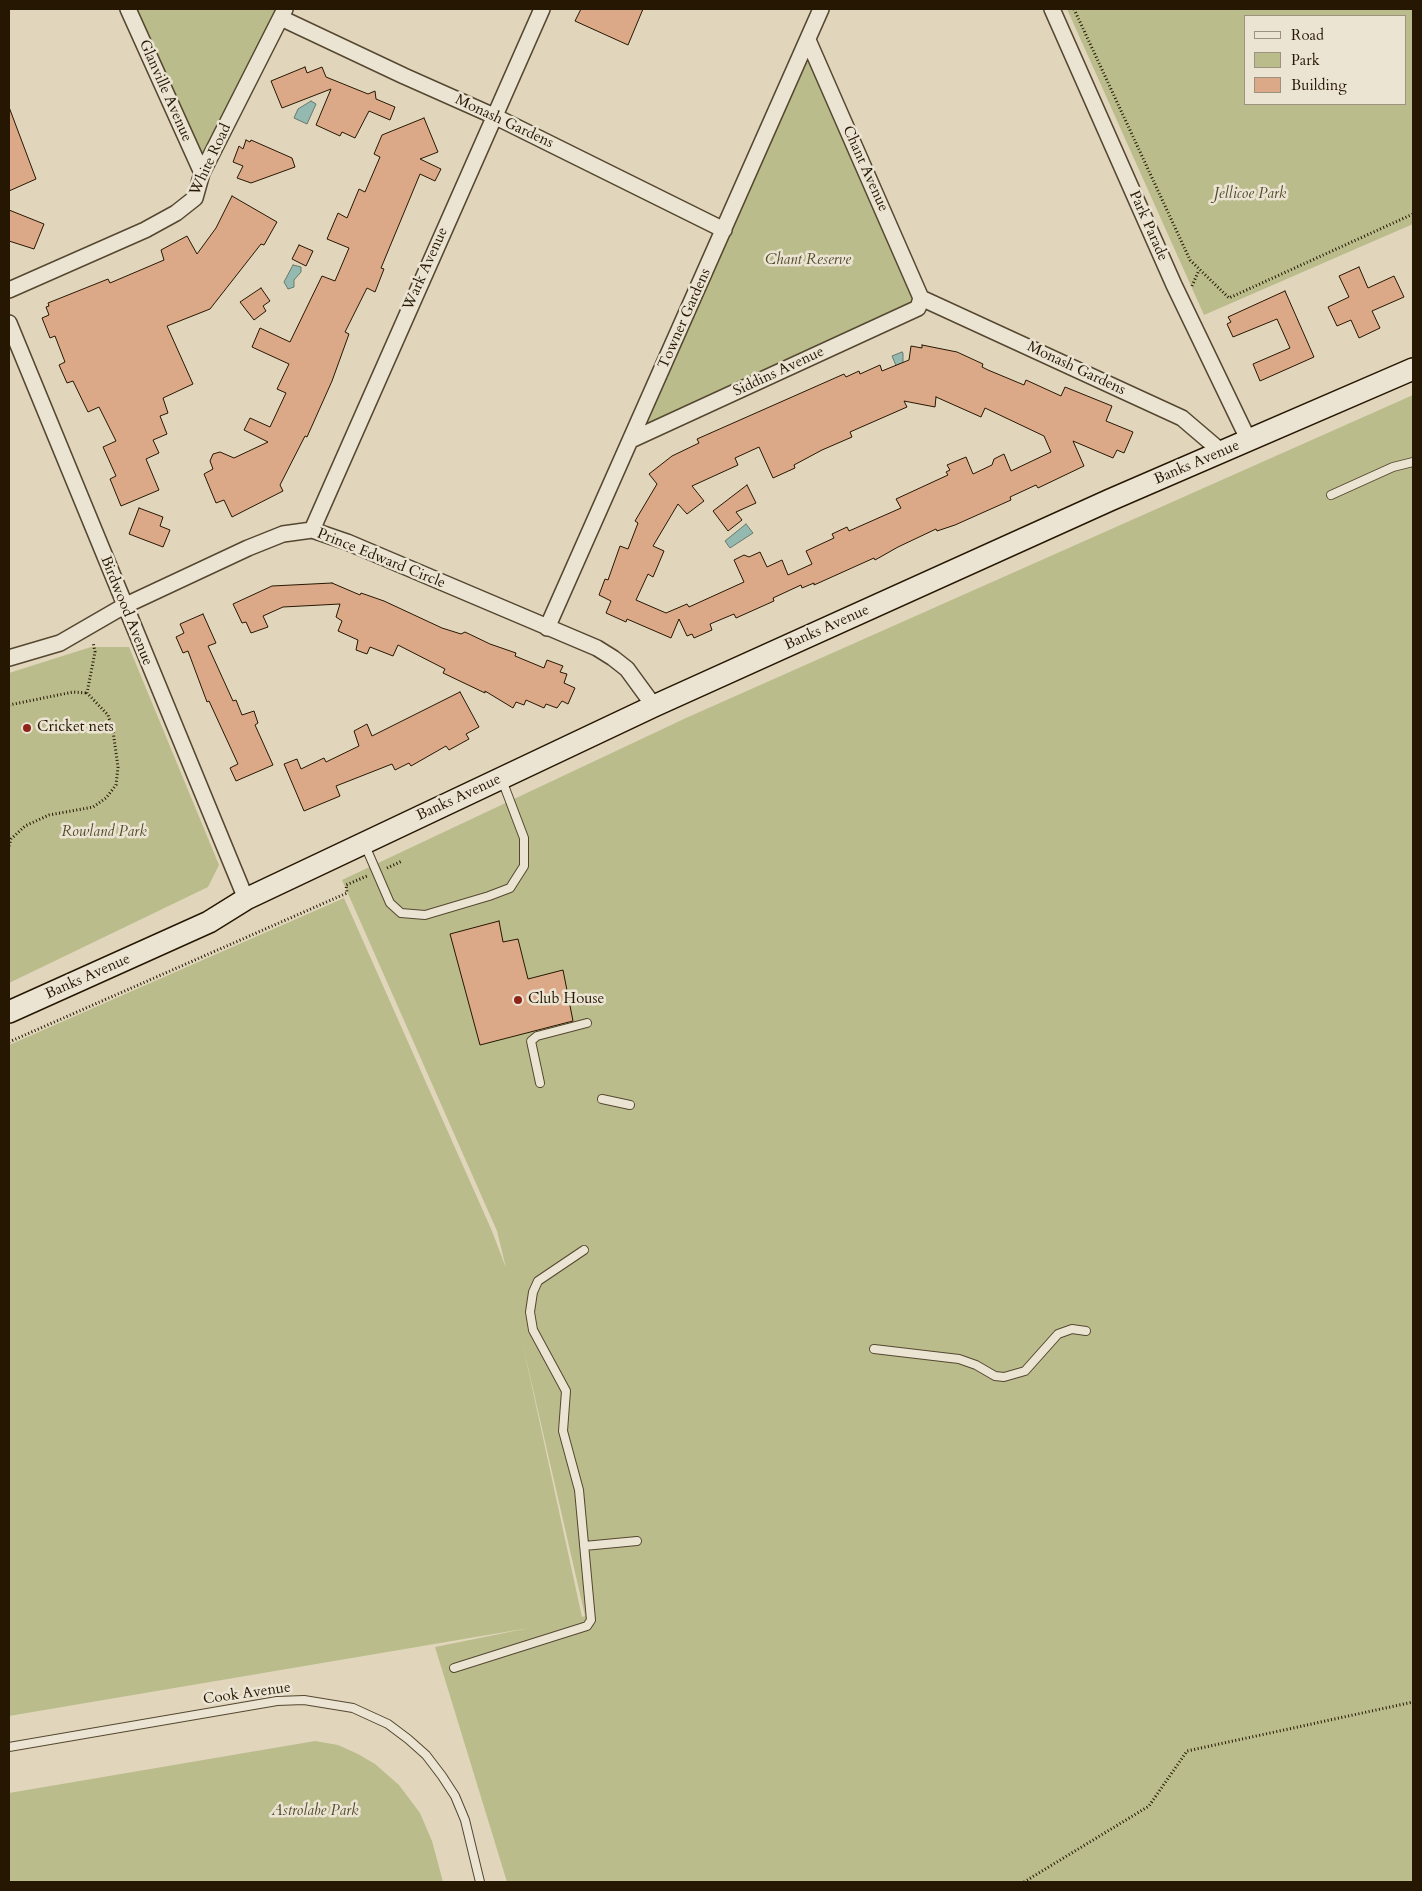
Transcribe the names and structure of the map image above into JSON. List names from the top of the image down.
{
  "streets": {
    "street": [
      "Glanville Avenue",
      "Monash Gardens",
      "White Road",
      "Chant Avenue",
      "Park Parade",
      "Wark Avenue",
      "Towner Gardens",
      "Siddins Avenue",
      "Banks Avenue",
      "Prince Edward Circle",
      "Birdwood Avenue"
    ],
    "lane": ["Cook Avenue"]
  },
  "crossings": [
    ["Glanville Avenue", "White Road"],
    ["Monash Gardens", "White Road"],
    ["Monash Gardens", "Chant Avenue"],
    ["Monash Gardens", "Wark Avenue"],
    ["Monash Gardens", "Towner Gardens"],
    ["Monash Gardens", "Siddins Avenue"],
    ["Monash Gardens", "Banks Avenue"],
    ["Chant Avenue", "Towner Gardens"],
    ["Chant Avenue", "Siddins Avenue"],
    ["Park Parade", "Banks Avenue"],
    ["Wark Avenue", "Prince Edward Circle"],
    ["Towner Gardens", "Siddins Avenue"],
    ["Towner Gardens", "Prince Edward Circle"],
    ["Banks Avenue", "Prince Edward Circle"],
    ["Banks Avenue", "Birdwood Avenue"],
    ["Prince Edward Circle", "Birdwood Avenue"]
  ],
  "parks": [
    "Jellicoe Park",
    "Chant Reserve",
    "Rowland Park",
    "Astrolabe Park"
  ],
  "places": ["Cricket nets", "Club House"],
  "legend": ["Road", "Park", "Building"]
}
